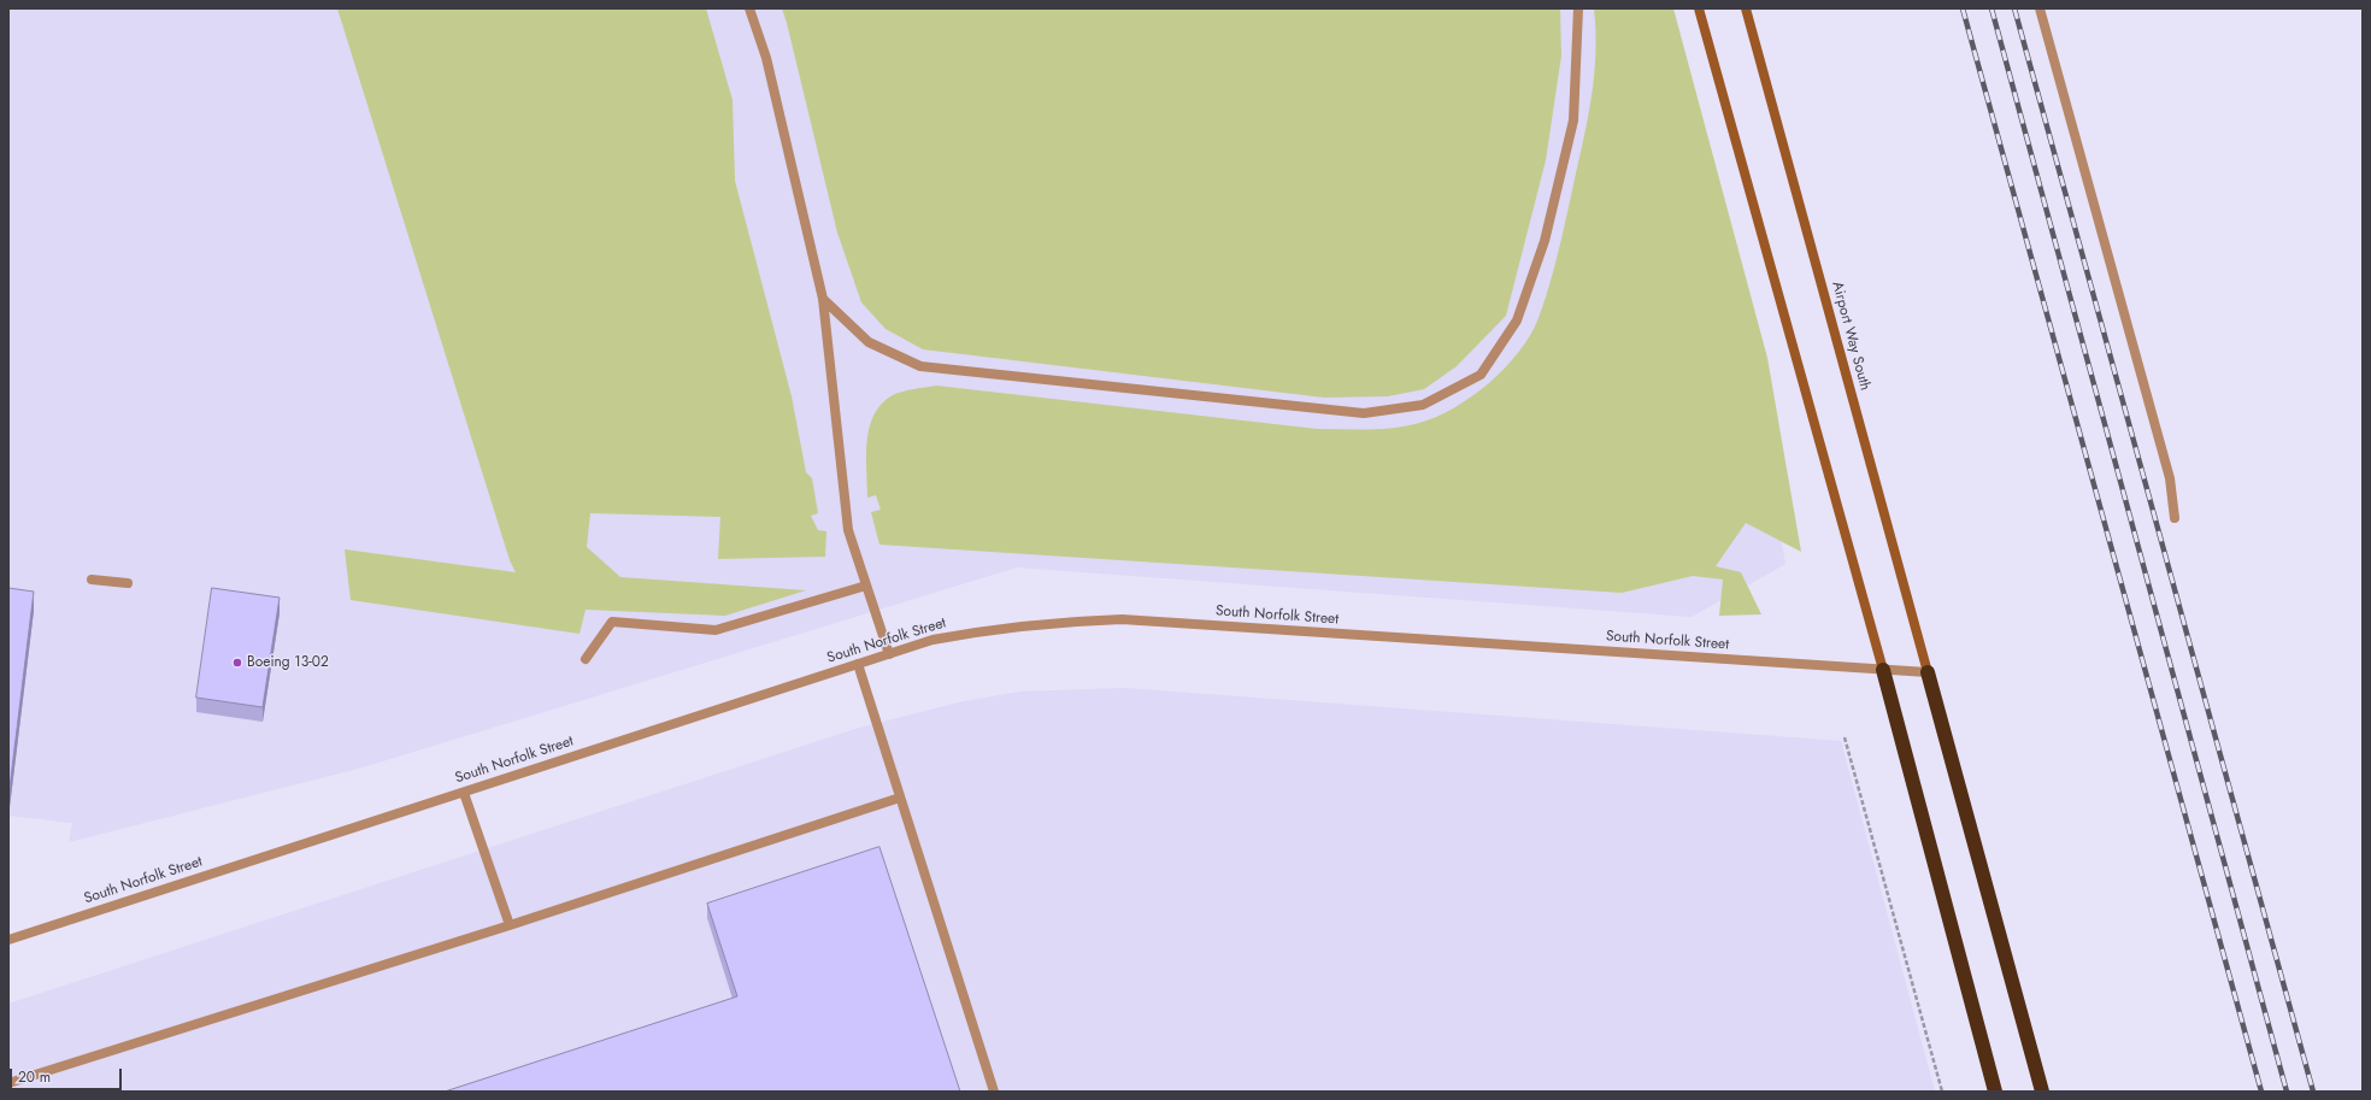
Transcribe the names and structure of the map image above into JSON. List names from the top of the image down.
{
  "streets": {
    "main road": ["Airport Way South"],
    "street": ["South Norfolk Street"]
  },
  "crossings": [
    ["Airport Way South", "South Norfolk Street"]
  ],
  "places": ["Boeing 13-02"],
  "scale_bar": "20 m"
}
